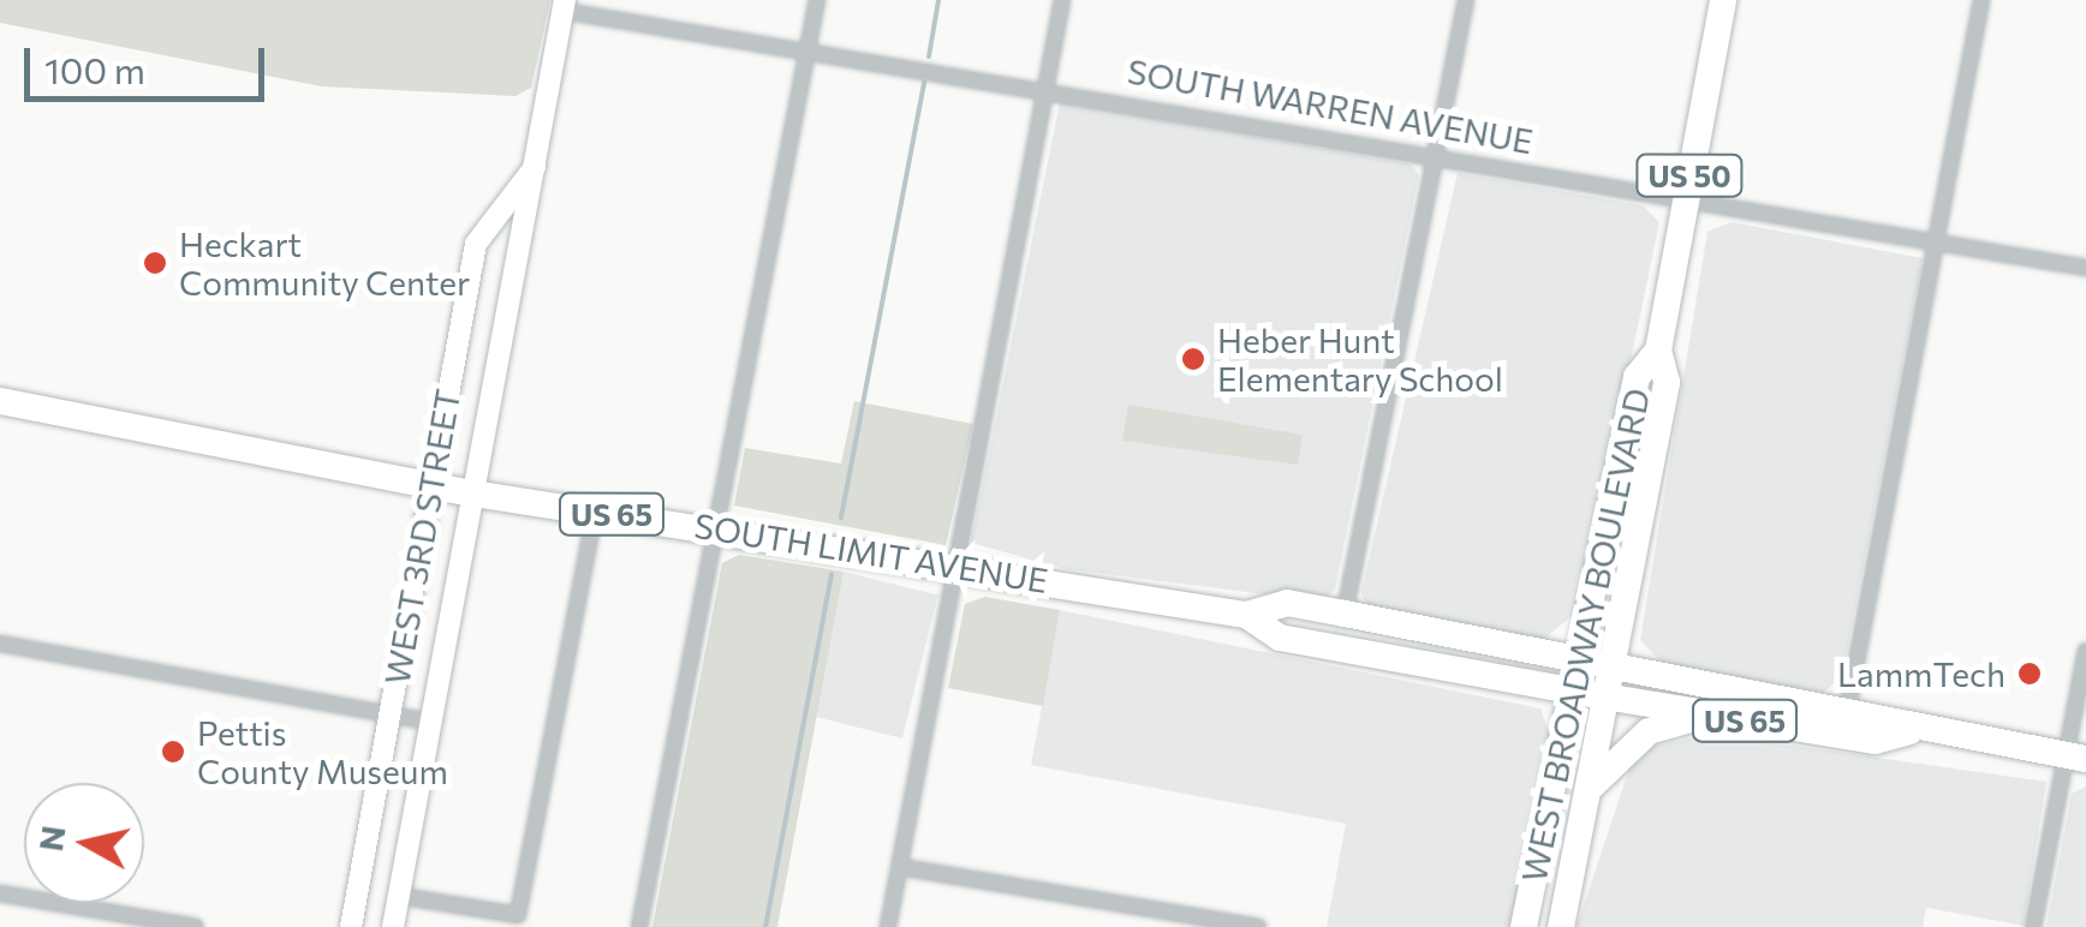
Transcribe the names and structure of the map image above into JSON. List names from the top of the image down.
{
  "streets": {
    "highway": [
      "US 50",
      "US 65",
      "SOUTH LIMIT AVENUE",
      "WEST BROADWAY BOULEVARD"
    ],
    "street": ["SOUTH WARREN AVENUE", "WEST 3RD STREET"]
  },
  "crossings": [
    ["SOUTH WARREN AVENUE", "WEST 3RD STREET"],
    ["SOUTH WARREN AVENUE", "WEST BROADWAY BOULEVARD"],
    ["WEST 3RD STREET", "SOUTH LIMIT AVENUE"],
    ["SOUTH LIMIT AVENUE", "WEST BROADWAY BOULEVARD"]
  ],
  "places": [
    "Heckart Community Center",
    "Heber Hunt Elementary School",
    "LammTech",
    "Pettis County Museum"
  ],
  "scale_bar": "100 m",
  "north": "left"
}
